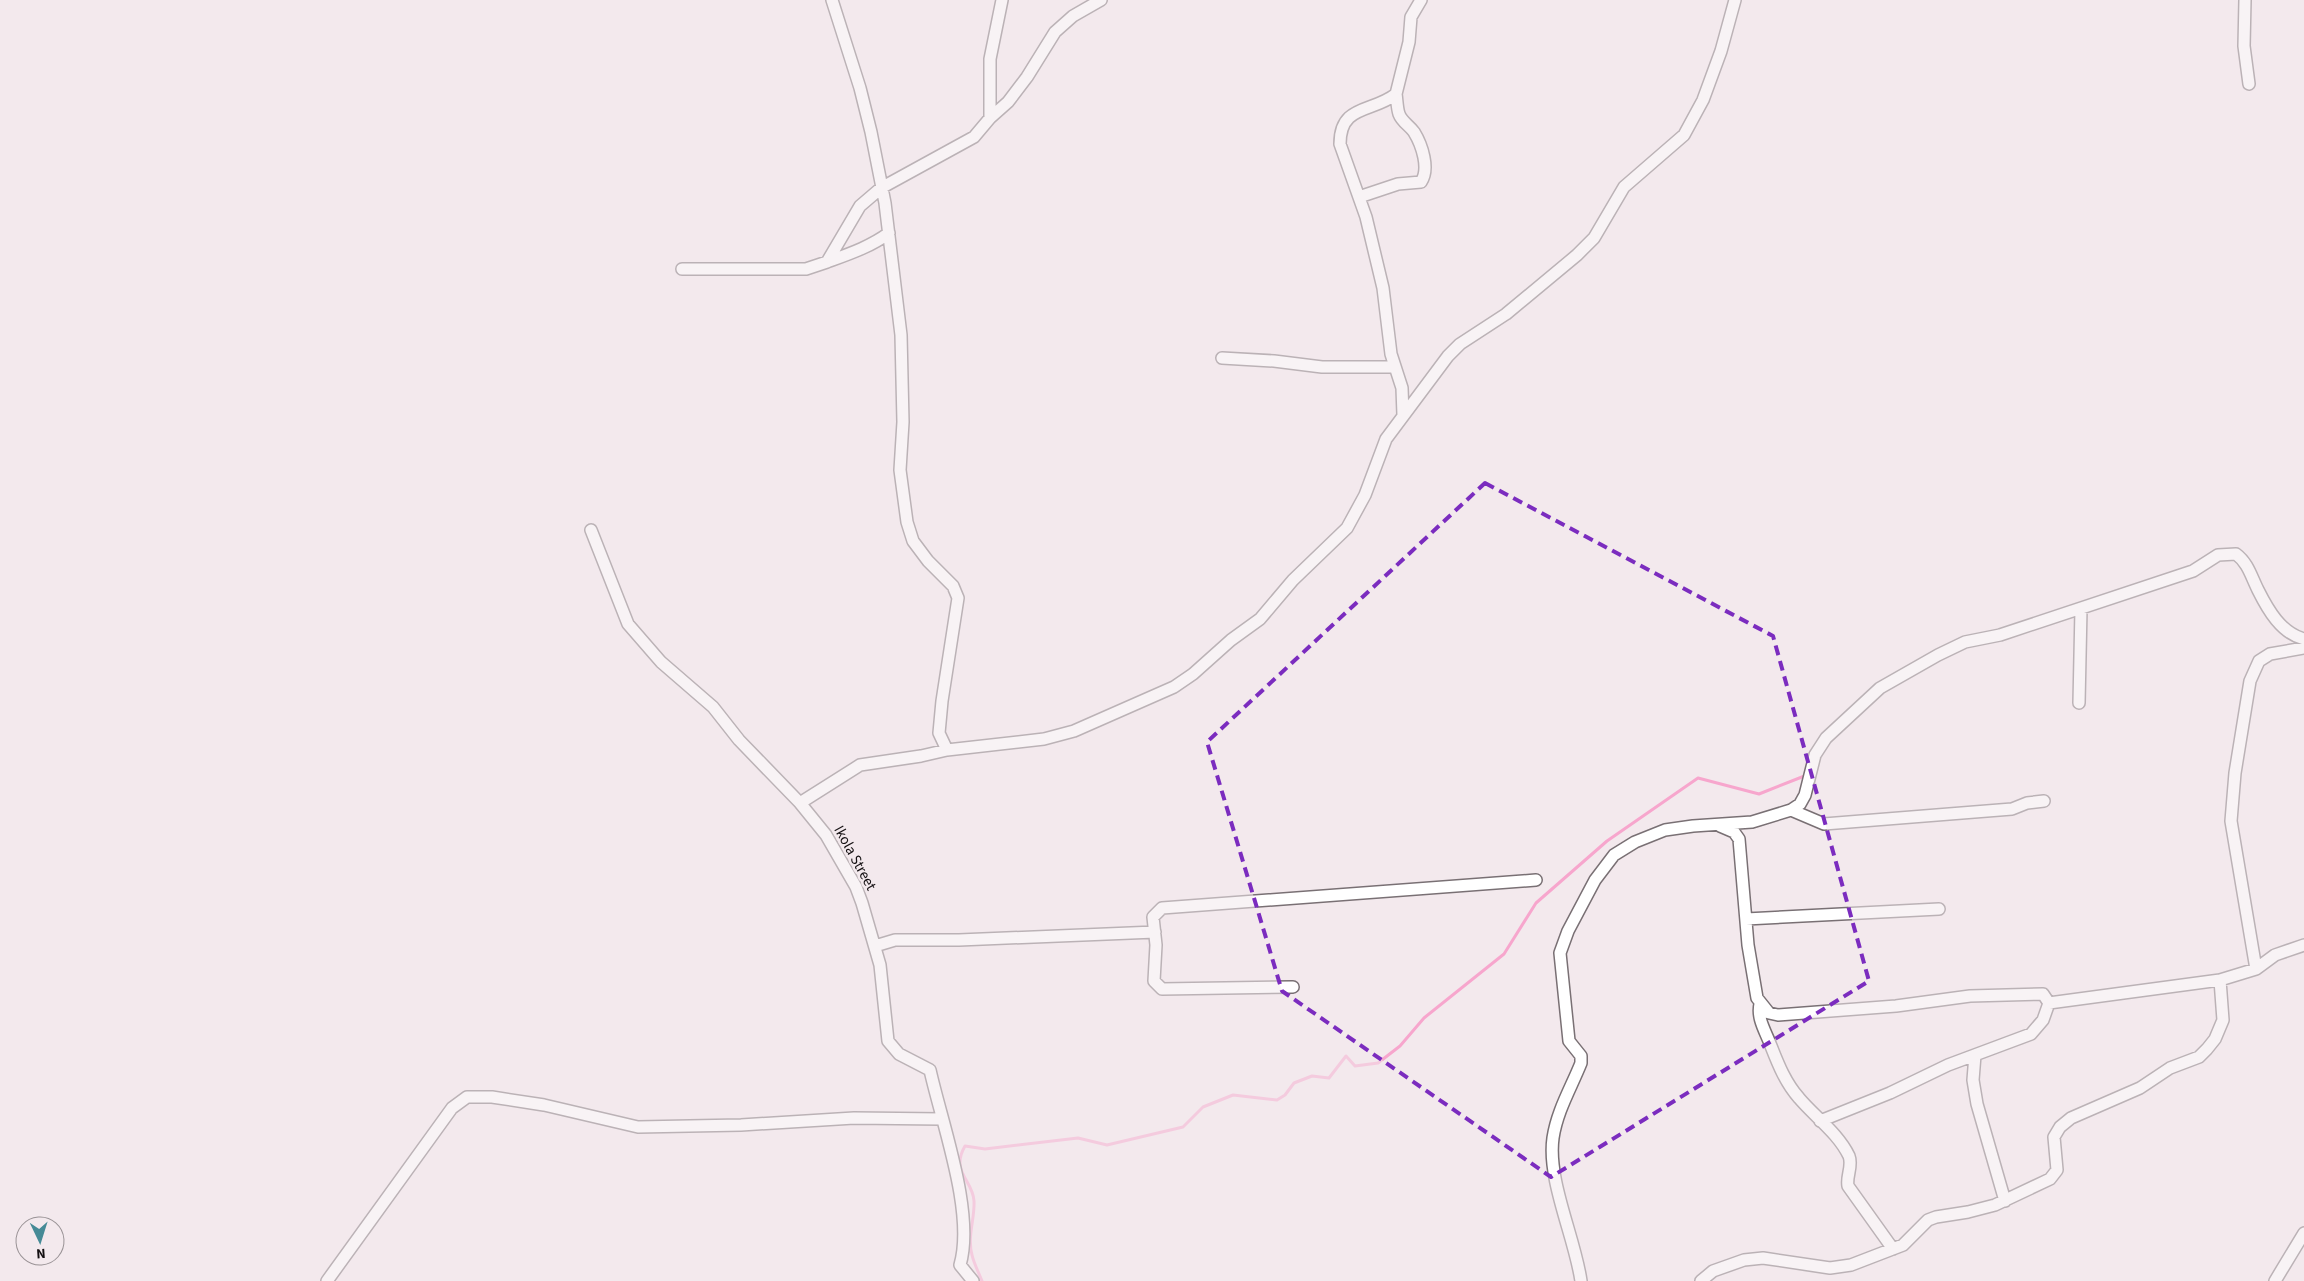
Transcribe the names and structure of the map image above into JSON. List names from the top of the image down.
{
  "streets": {
    "street": ["Ikola Street"]
  },
  "north": "bottom"
}
